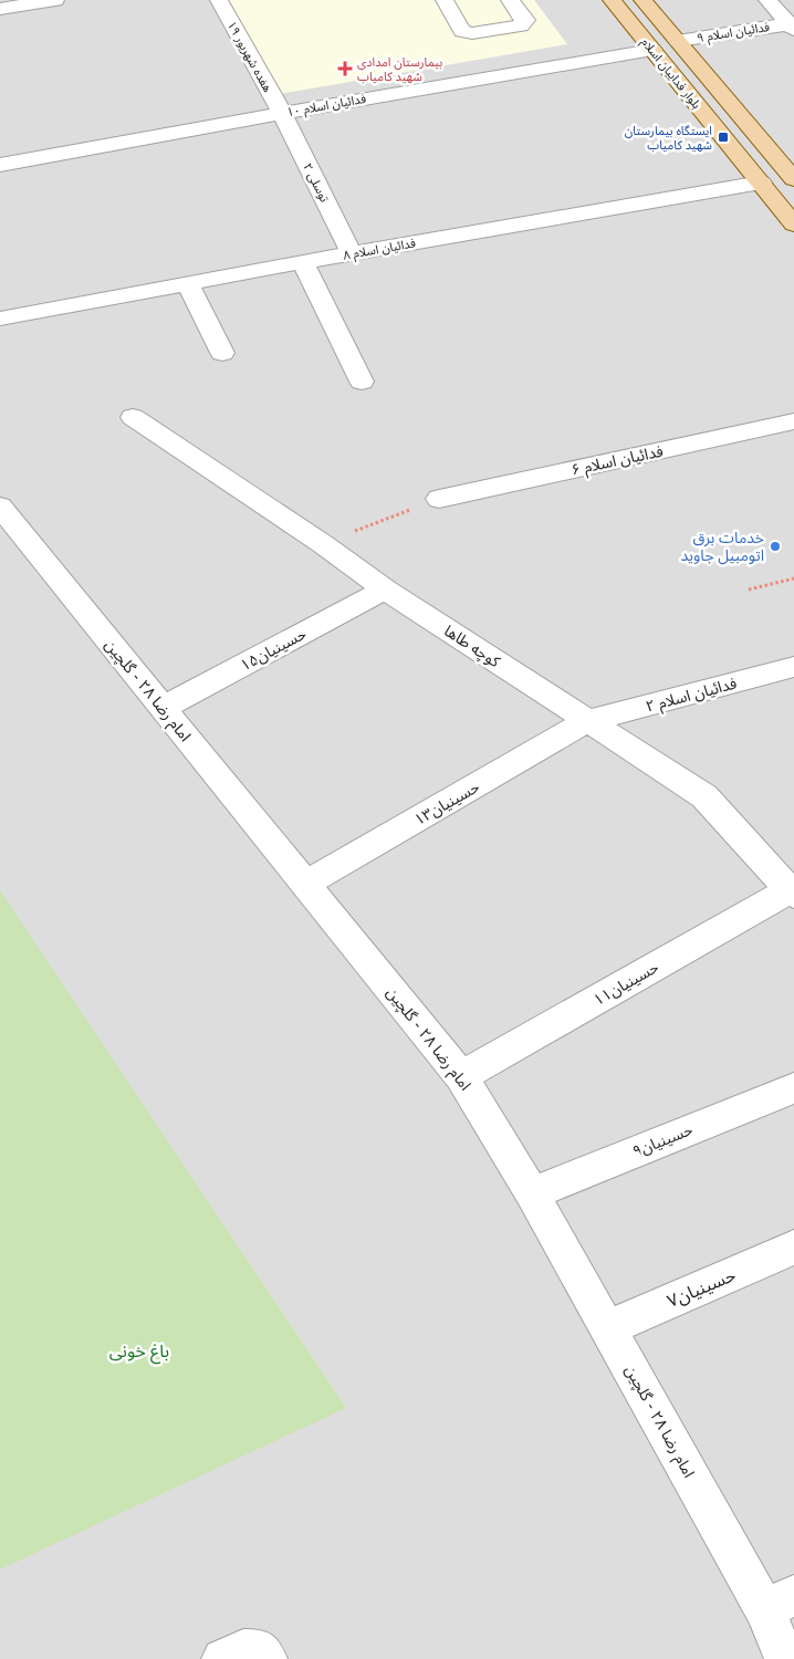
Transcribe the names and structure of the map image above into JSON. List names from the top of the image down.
{
  "streets": {
    "main road": ["بلوار فداییان اسلام"],
    "street": [
      "فدائیان اسلام ۹",
      "هفده شهریور ۱۹",
      "فدائیان اسلام ۱۰",
      "توسلی ۲",
      "فدائیان اسلام ۸",
      "فدائیان اسلام ۶",
      "کوچه طاها",
      "حسینیان۱۵",
      "امام رضا ۲۸ - گلچین",
      "فدائیان اسلام ۲",
      "حسینیان۱۳",
      "حسینیان۱۱",
      "حسینیان۹",
      "حسینیان۷"
    ]
  },
  "crossings": [
    ["فدائیان اسلام ۹", "بلوار فداییان اسلام"],
    ["هفده شهریور ۱۹", "فدائیان اسلام ۱۰"],
    ["هفده شهریور ۱۹", "توسلی ۲"],
    ["بلوار فداییان اسلام", "فدائیان اسلام ۱۰"],
    ["بلوار فداییان اسلام", "فدائیان اسلام ۸"],
    ["فدائیان اسلام ۱۰", "توسلی ۲"],
    ["توسلی ۲", "فدائیان اسلام ۸"],
    ["کوچه طاها", "حسینیان۱۵"],
    ["کوچه طاها", "فدائیان اسلام ۲"],
    ["کوچه طاها", "حسینیان۱۳"],
    ["کوچه طاها", "حسینیان۱۱"],
    ["حسینیان۱۵", "امام رضا ۲۸ - گلچین"],
    ["امام رضا ۲۸ - گلچین", "حسینیان۱۳"],
    ["امام رضا ۲۸ - گلچین", "حسینیان۱۱"],
    ["امام رضا ۲۸ - گلچین", "حسینیان۹"],
    ["امام رضا ۲۸ - گلچین", "حسینیان۷"],
    ["فدائیان اسلام ۲", "حسینیان۱۳"]
  ],
  "parks": ["باغ خونی"],
  "places": {
    "health": ["بیمارستان امدادی شهید کامیاب"],
    "transit": ["ایستگاه بیمارستان شهید کامیاب"],
    "other": ["خدمات برق اتومبیل جاوید"]
  }
}
